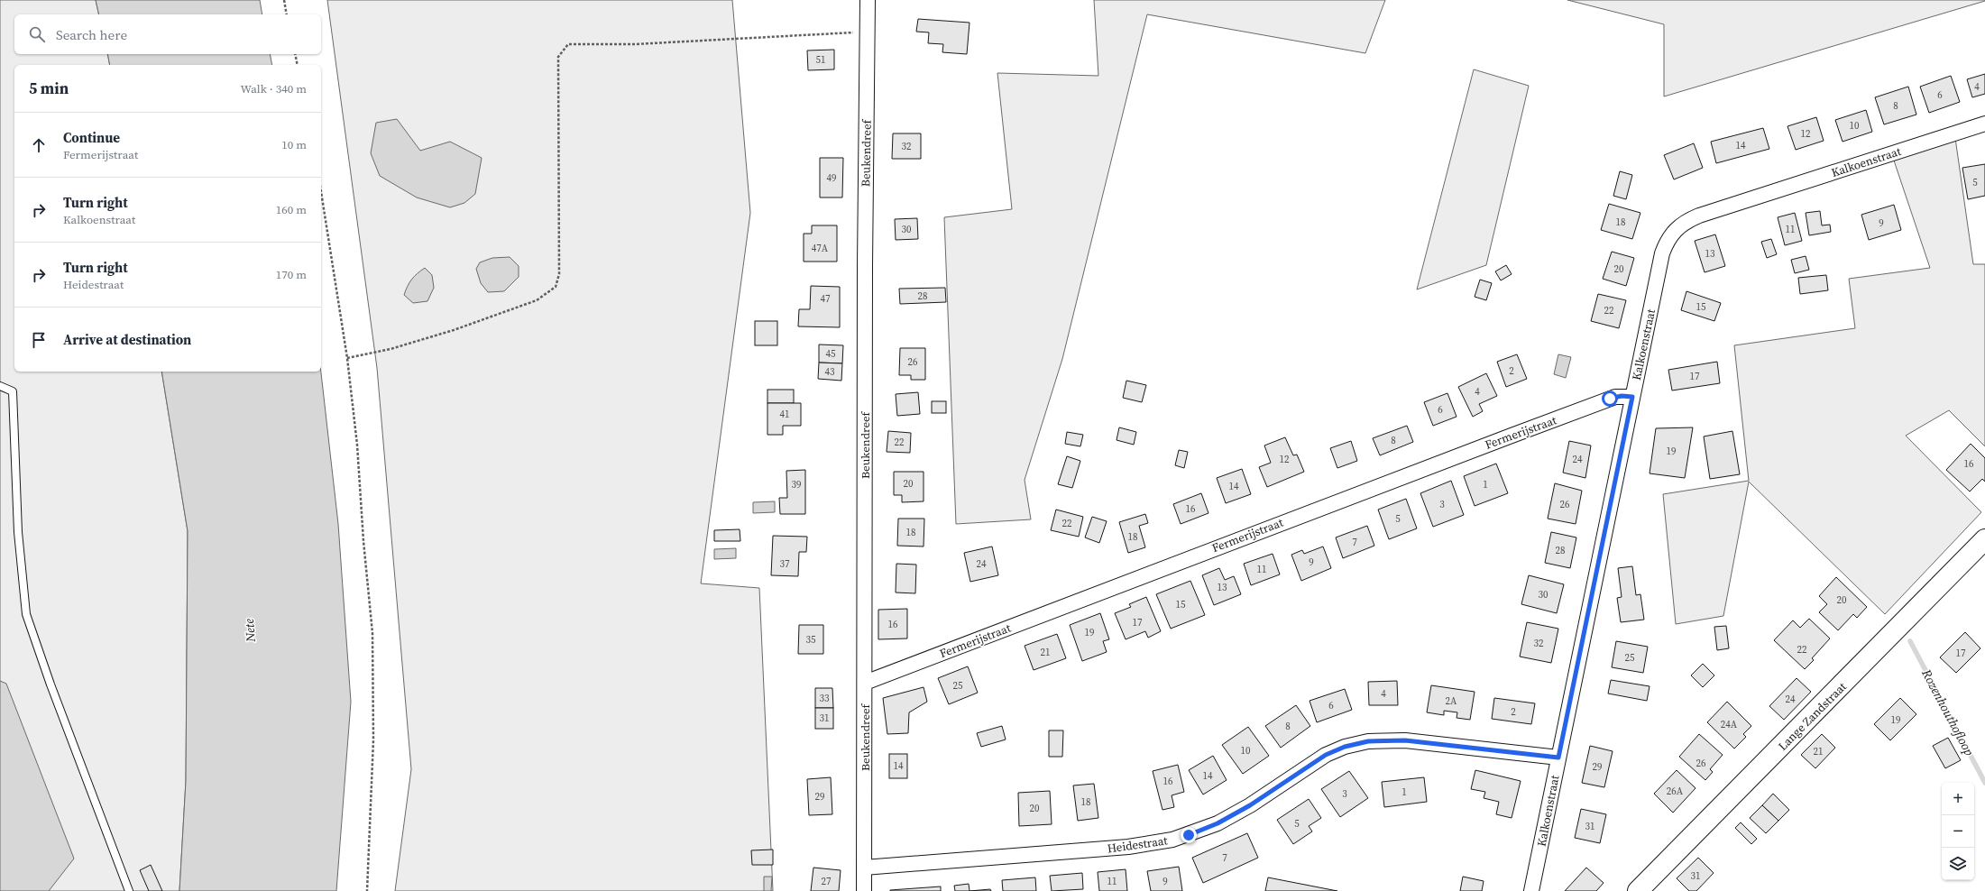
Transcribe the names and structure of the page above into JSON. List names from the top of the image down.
{
  "streets": {
    "street": [
      "Beukendreef",
      "Kalkoenstraat",
      "Fermerijstraat",
      "Lange Zandstraat",
      "Heidestraat"
    ]
  },
  "crossings": [
    ["Beukendreef", "Fermerijstraat"],
    ["Beukendreef", "Heidestraat"],
    ["Kalkoenstraat", "Fermerijstraat"],
    ["Kalkoenstraat", "Heidestraat"]
  ],
  "water": ["Nete", "Rozenhouthofloop"],
  "house_numbers": [
    "51",
    "4",
    "6",
    "8",
    "10",
    "12",
    "14",
    "32",
    "49",
    "5",
    "18",
    "9",
    "30",
    "11",
    "47A",
    "13",
    "20",
    "28",
    "47",
    "15",
    "22",
    "45",
    "26",
    "2",
    "43",
    "17",
    "4",
    "6",
    "41",
    "8",
    "22",
    "19",
    "12",
    "24",
    "16",
    "20",
    "39",
    "1",
    "14",
    "3",
    "26",
    "16",
    "5",
    "22",
    "18",
    "18",
    "7",
    "28",
    "9",
    "37",
    "24",
    "11",
    "13",
    "30",
    "20",
    "15",
    "17",
    "16",
    "19",
    "35",
    "32",
    "22",
    "21",
    "17",
    "25",
    "25",
    "4",
    "33",
    "24",
    "2A",
    "6",
    "2",
    "31",
    "19",
    "24A",
    "8",
    "10",
    "21",
    "26",
    "14",
    "29",
    "14",
    "16",
    "26A",
    "1",
    "3",
    "29",
    "18",
    "20",
    "5",
    "31",
    "7",
    "31",
    "27",
    "11",
    "9"
  ],
  "page": {
    "search": "Search here",
    "heading": ["5 min", "Walk · 340 m"],
    "list": [
      ["Continue", "Fermerijstraat", "10 m"],
      ["Turn right", "Kalkoenstraat", "160 m"],
      ["Turn right", "Heidestraat", "170 m"],
      "Arrive at destination"
    ],
    "map_buttons": ["+", "−"]
  }
}
